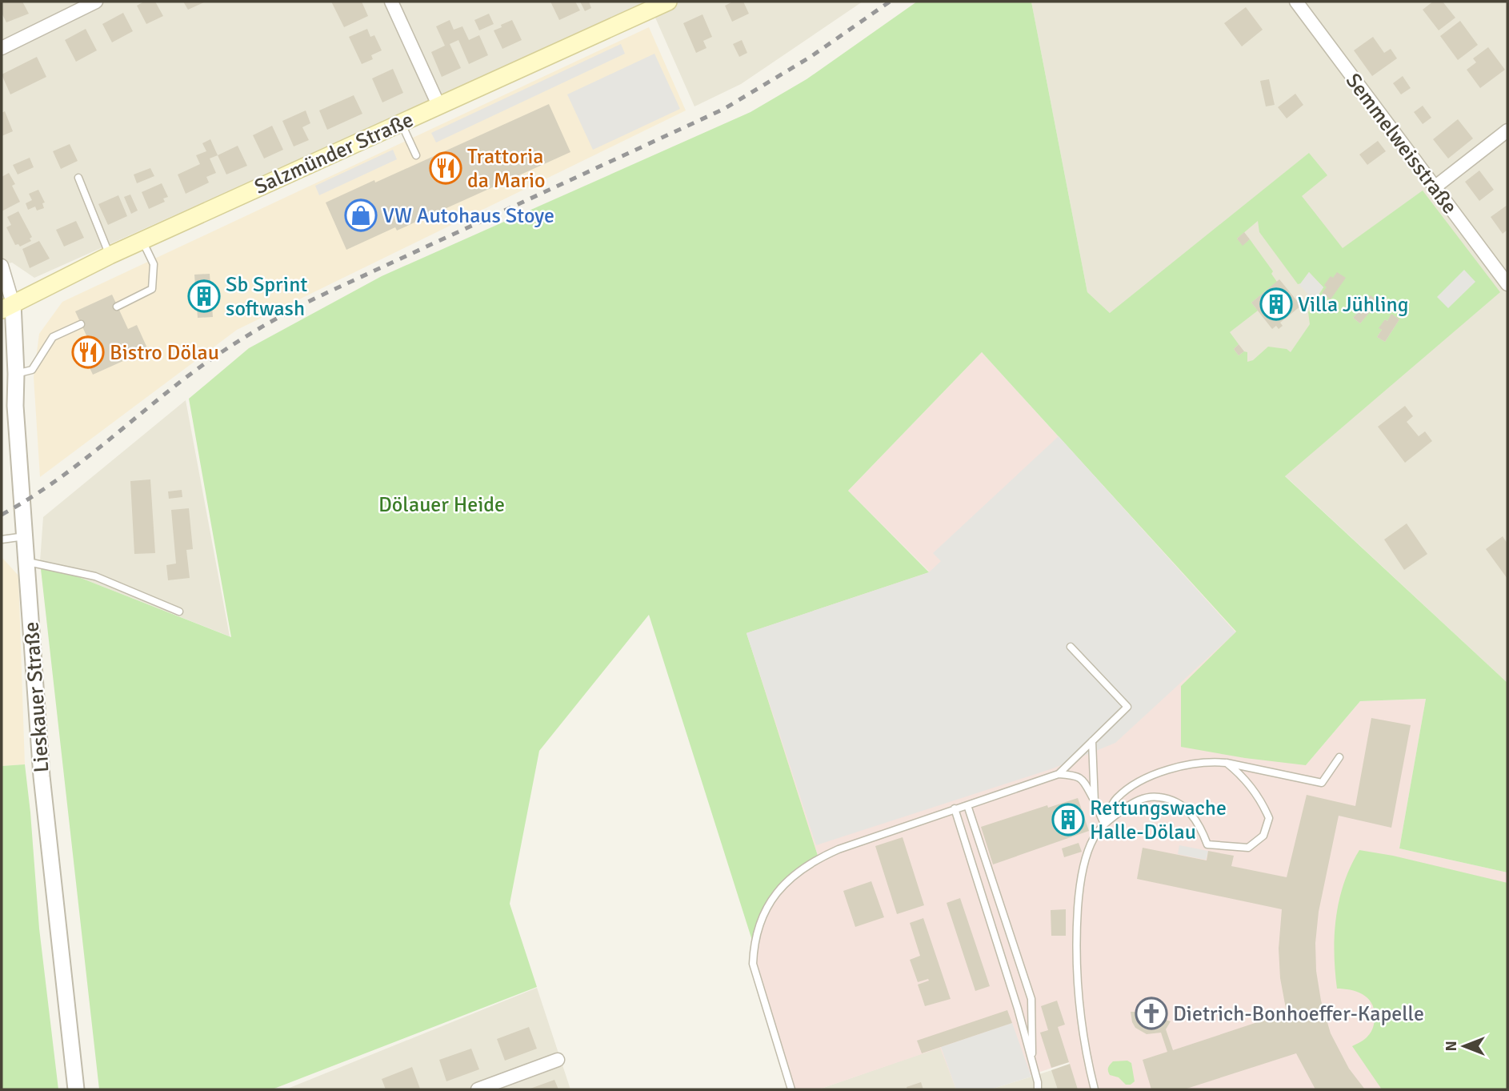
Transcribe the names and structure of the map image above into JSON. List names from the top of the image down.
{
  "streets": {
    "main road": ["Salzmünder Straße"],
    "street": ["Semmelweisstraße", "Lieskauer Straße"]
  },
  "crossings": [
    ["Salzmünder Straße", "Lieskauer Straße"]
  ],
  "parks": ["Dölauer Heide"],
  "places": {
    "restaurant": ["Trattoria da Mario", "Bistro Dölau"],
    "shop": ["VW Autohaus Stoye"],
    "building": ["Sb Sprint softwash", "Villa Jühling", "Rettungswache Halle-Dölau"],
    "church": ["Dietrich-Bonhoeffer-Kapelle"]
  },
  "north": "left"
}
